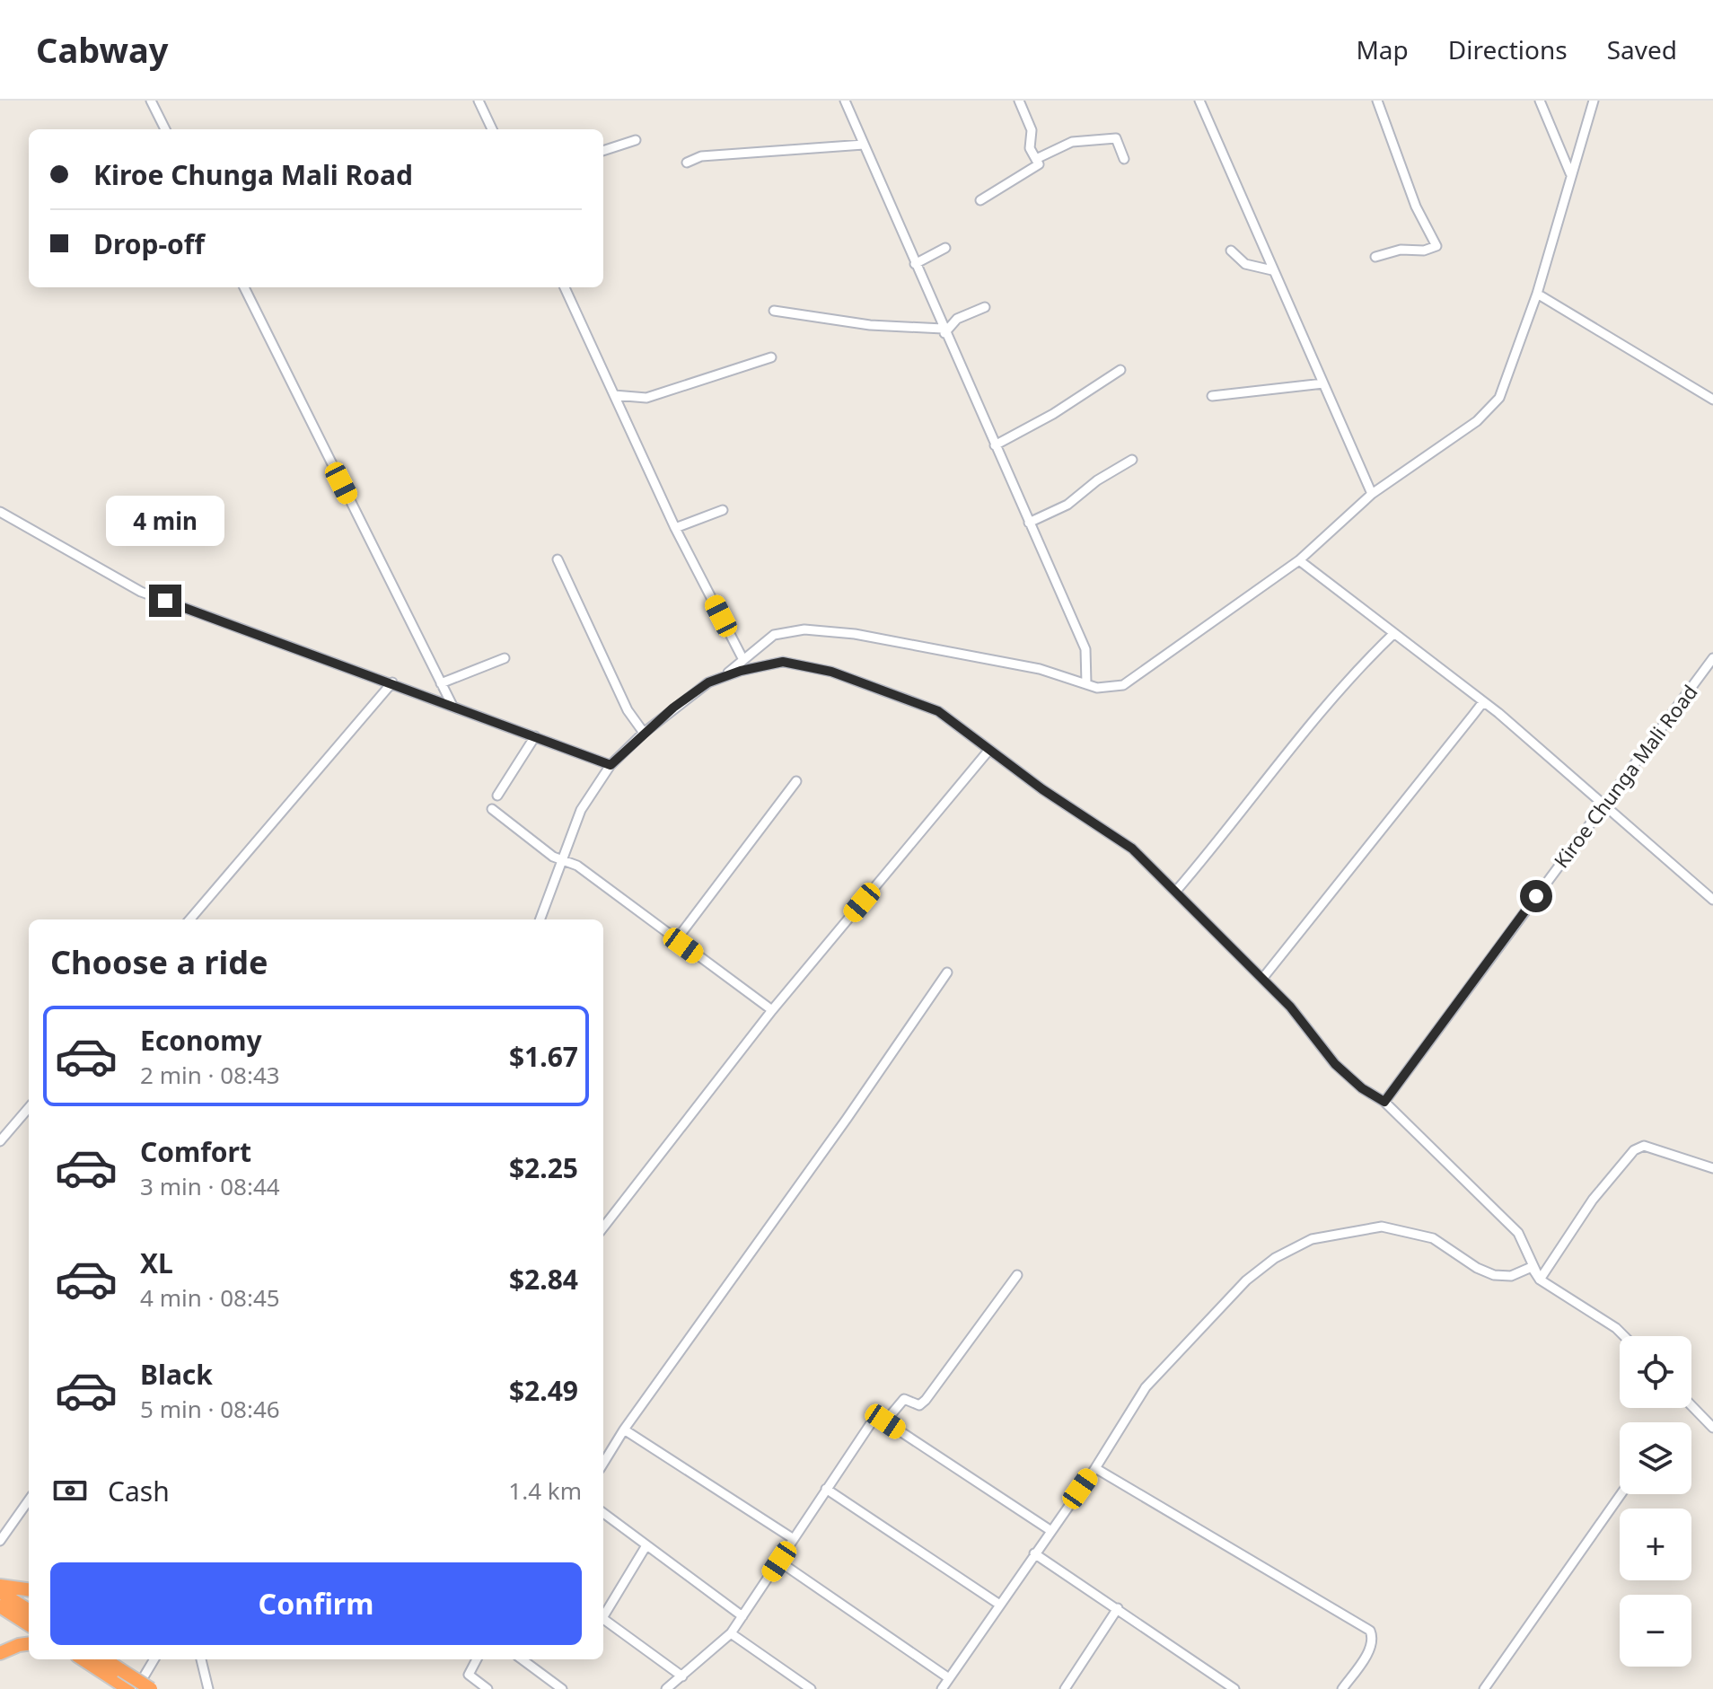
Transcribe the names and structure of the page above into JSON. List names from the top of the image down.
{
  "streets": {
    "street": ["Kiroe Chunga Mali Road"]
  },
  "page": {
    "header": "Cabway",
    "nav": ["Map", "Directions", "Saved"],
    "banner": ["Kiroe Chunga Mali Road", "Drop-off"],
    "bubble": "4 min",
    "heading": "Choose a ride",
    "list": [
      {
        "name": "Economy",
        "note": "2 min · 08:43",
        "value": "$1.67"
      },
      {
        "name": "Comfort",
        "note": "3 min · 08:44",
        "value": "$2.25"
      },
      {
        "name": "XL",
        "note": "4 min · 08:45",
        "value": "$2.84"
      },
      {
        "name": "Black",
        "note": "5 min · 08:46",
        "value": "$2.49"
      }
    ],
    "map_buttons": ["+", "−"],
    "pay": ["Cash", "1.4 km"],
    "buttons": "Confirm"
  }
}
